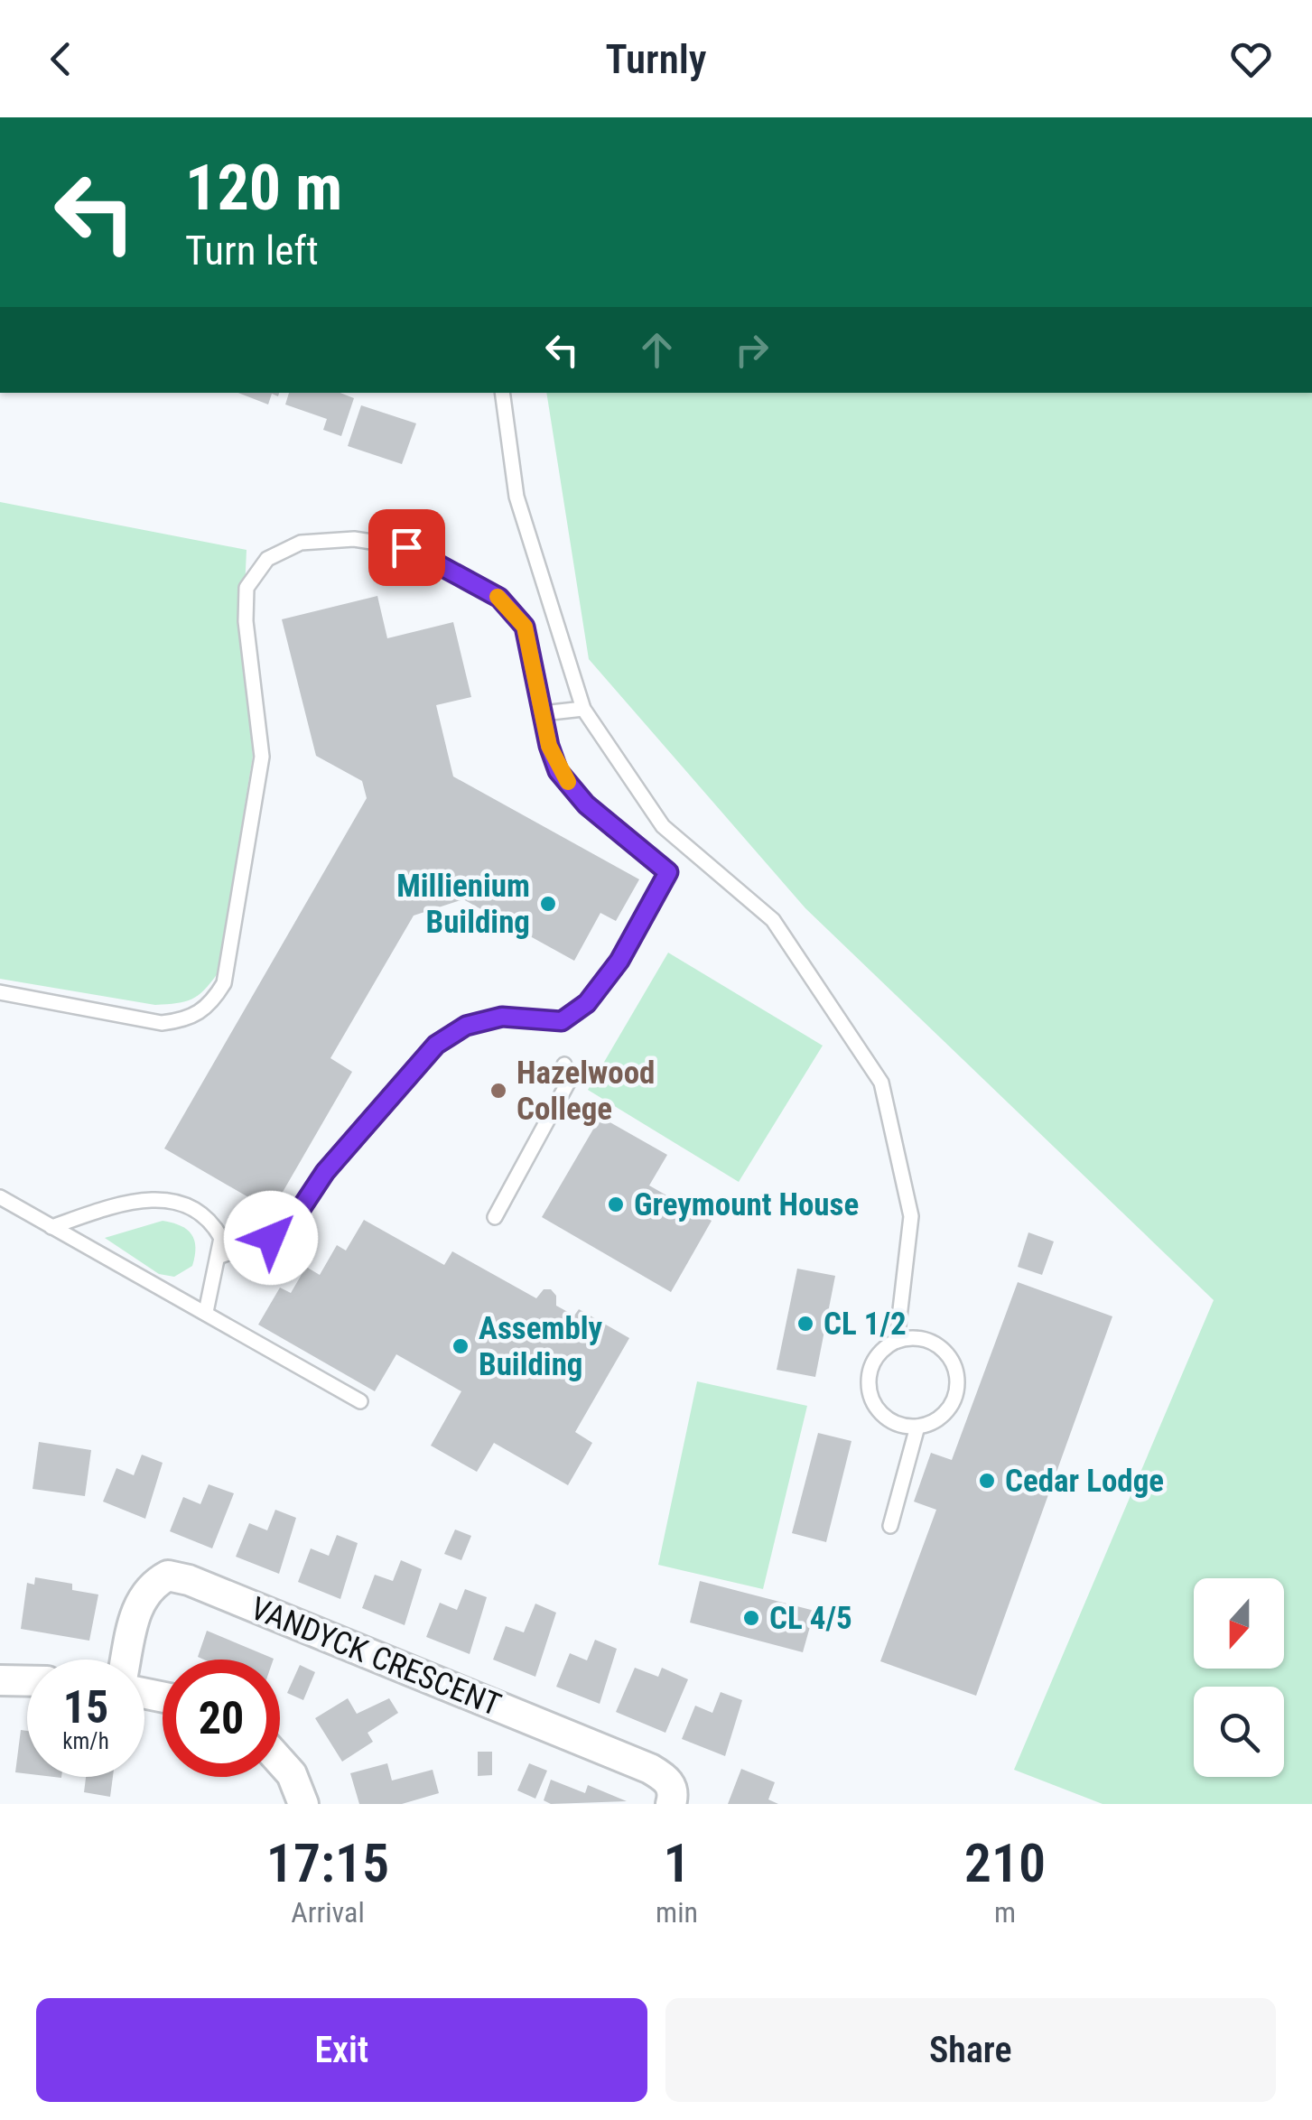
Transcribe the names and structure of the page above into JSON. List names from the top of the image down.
{
  "streets": {
    "street": ["VANDYCK CRESCENT"]
  },
  "places": [
    "Millienium Building",
    "Hazelwood College",
    "Greymount House",
    "CL 1/2",
    "Assembly Building",
    "Cedar Lodge",
    "CL 4/5"
  ],
  "north": "bottom",
  "page": {
    "header": "Turnly",
    "turn": ["120 m", "Turn left"],
    "speed": "15 km/h",
    "limit": "20",
    "eta": [
      "17:15",
      "Arrival",
      "1",
      "min",
      "210",
      "m"
    ],
    "buttons": ["Exit", "Share"]
  }
}
